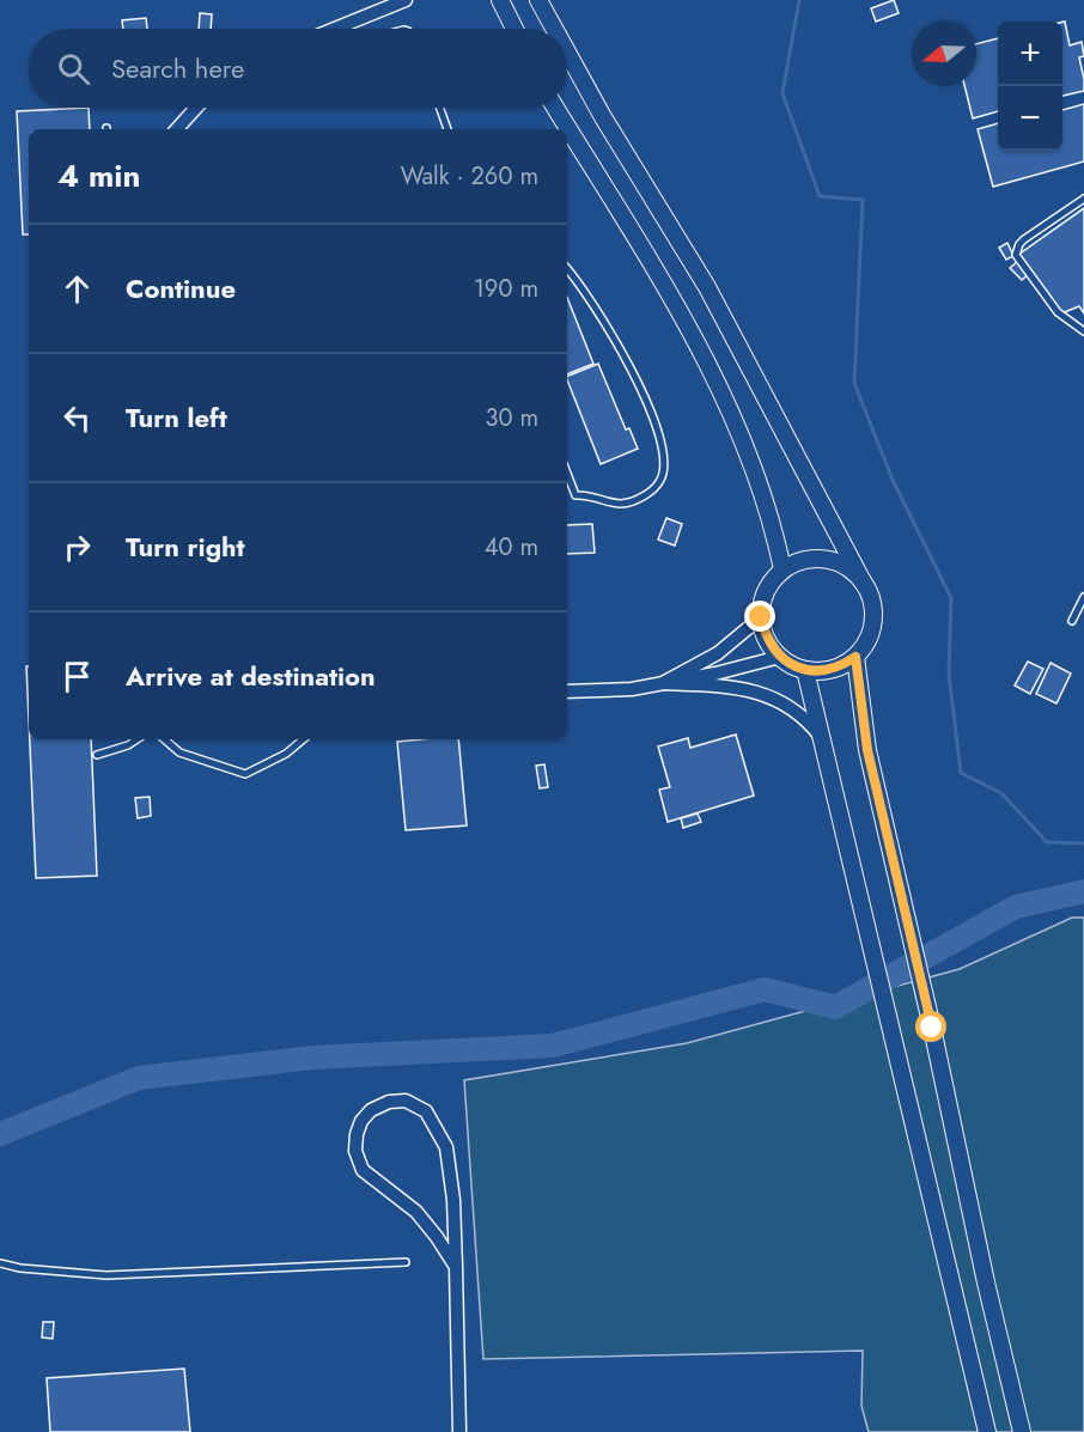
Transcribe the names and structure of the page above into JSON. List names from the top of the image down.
{
  "north": "left",
  "page": {
    "map_buttons": ["+", "−"],
    "search": "Search here",
    "heading": ["4 min", "Walk · 260 m"],
    "list": [
      ["Continue", "190 m"],
      ["Turn left", "30 m"],
      ["Turn right", "40 m"],
      "Arrive at destination"
    ]
  }
}
